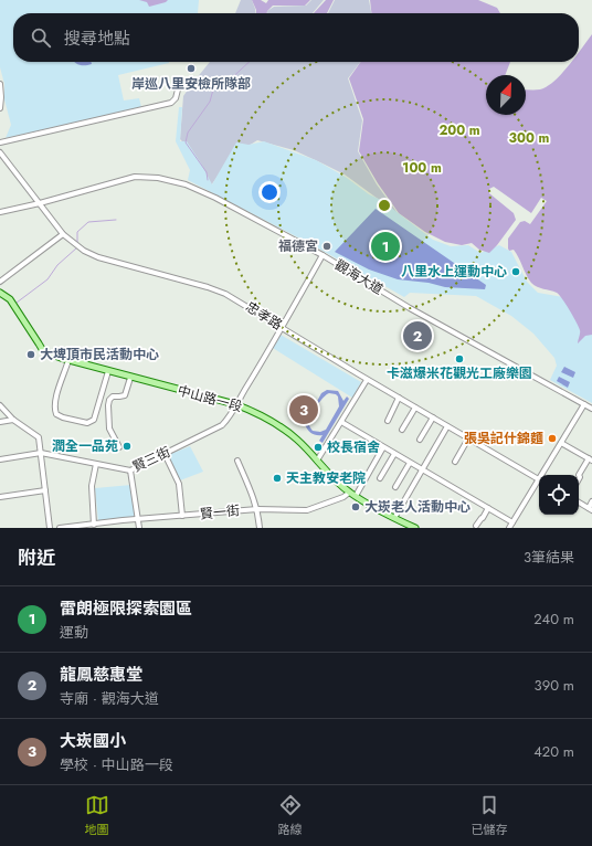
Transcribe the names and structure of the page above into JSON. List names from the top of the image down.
{
  "streets": {
    "main road": ["中山路一段"],
    "street": [
      "觀海大道",
      "忠孝路",
      "賢三街",
      "賢一街"
    ]
  },
  "crossings": [
    ["觀海大道", "忠孝路"],
    ["觀海大道", "賢三街"],
    ["忠孝路", "賢三街"],
    ["中山路一段", "賢三街"],
    ["中山路一段", "賢一街"]
  ],
  "places": [
    "岸巡八里安檢所隊部",
    "福德宮",
    "八里水上運動中心",
    "大埤頂市民活動中心",
    "卡滋爆米花觀光工廠樂園",
    "張吳記什錦麵",
    "潤全一品苑",
    "校長宿舍",
    "天主教安老院",
    "大崁老人活動中心"
  ],
  "north": "top right",
  "page": {
    "search": "搜尋地點",
    "pins": ["1", "2", "3"],
    "heading": ["附近", "3筆結果"],
    "list": [
      {
        "mark": "1",
        "name": "雷朗極限探索園區",
        "note": "運動",
        "value": "240 m"
      },
      {
        "mark": "2",
        "name": "龍鳳慈惠堂",
        "note": "寺廟 · 觀海大道",
        "value": "390 m"
      },
      {
        "mark": "3",
        "name": "大崁國小",
        "note": "學校 · 中山路一段",
        "value": "420 m"
      }
    ],
    "nav": ["地圖", "路線", "已儲存"]
  },
  "rings": ["200 m", "300 m", "100 m"]
}
